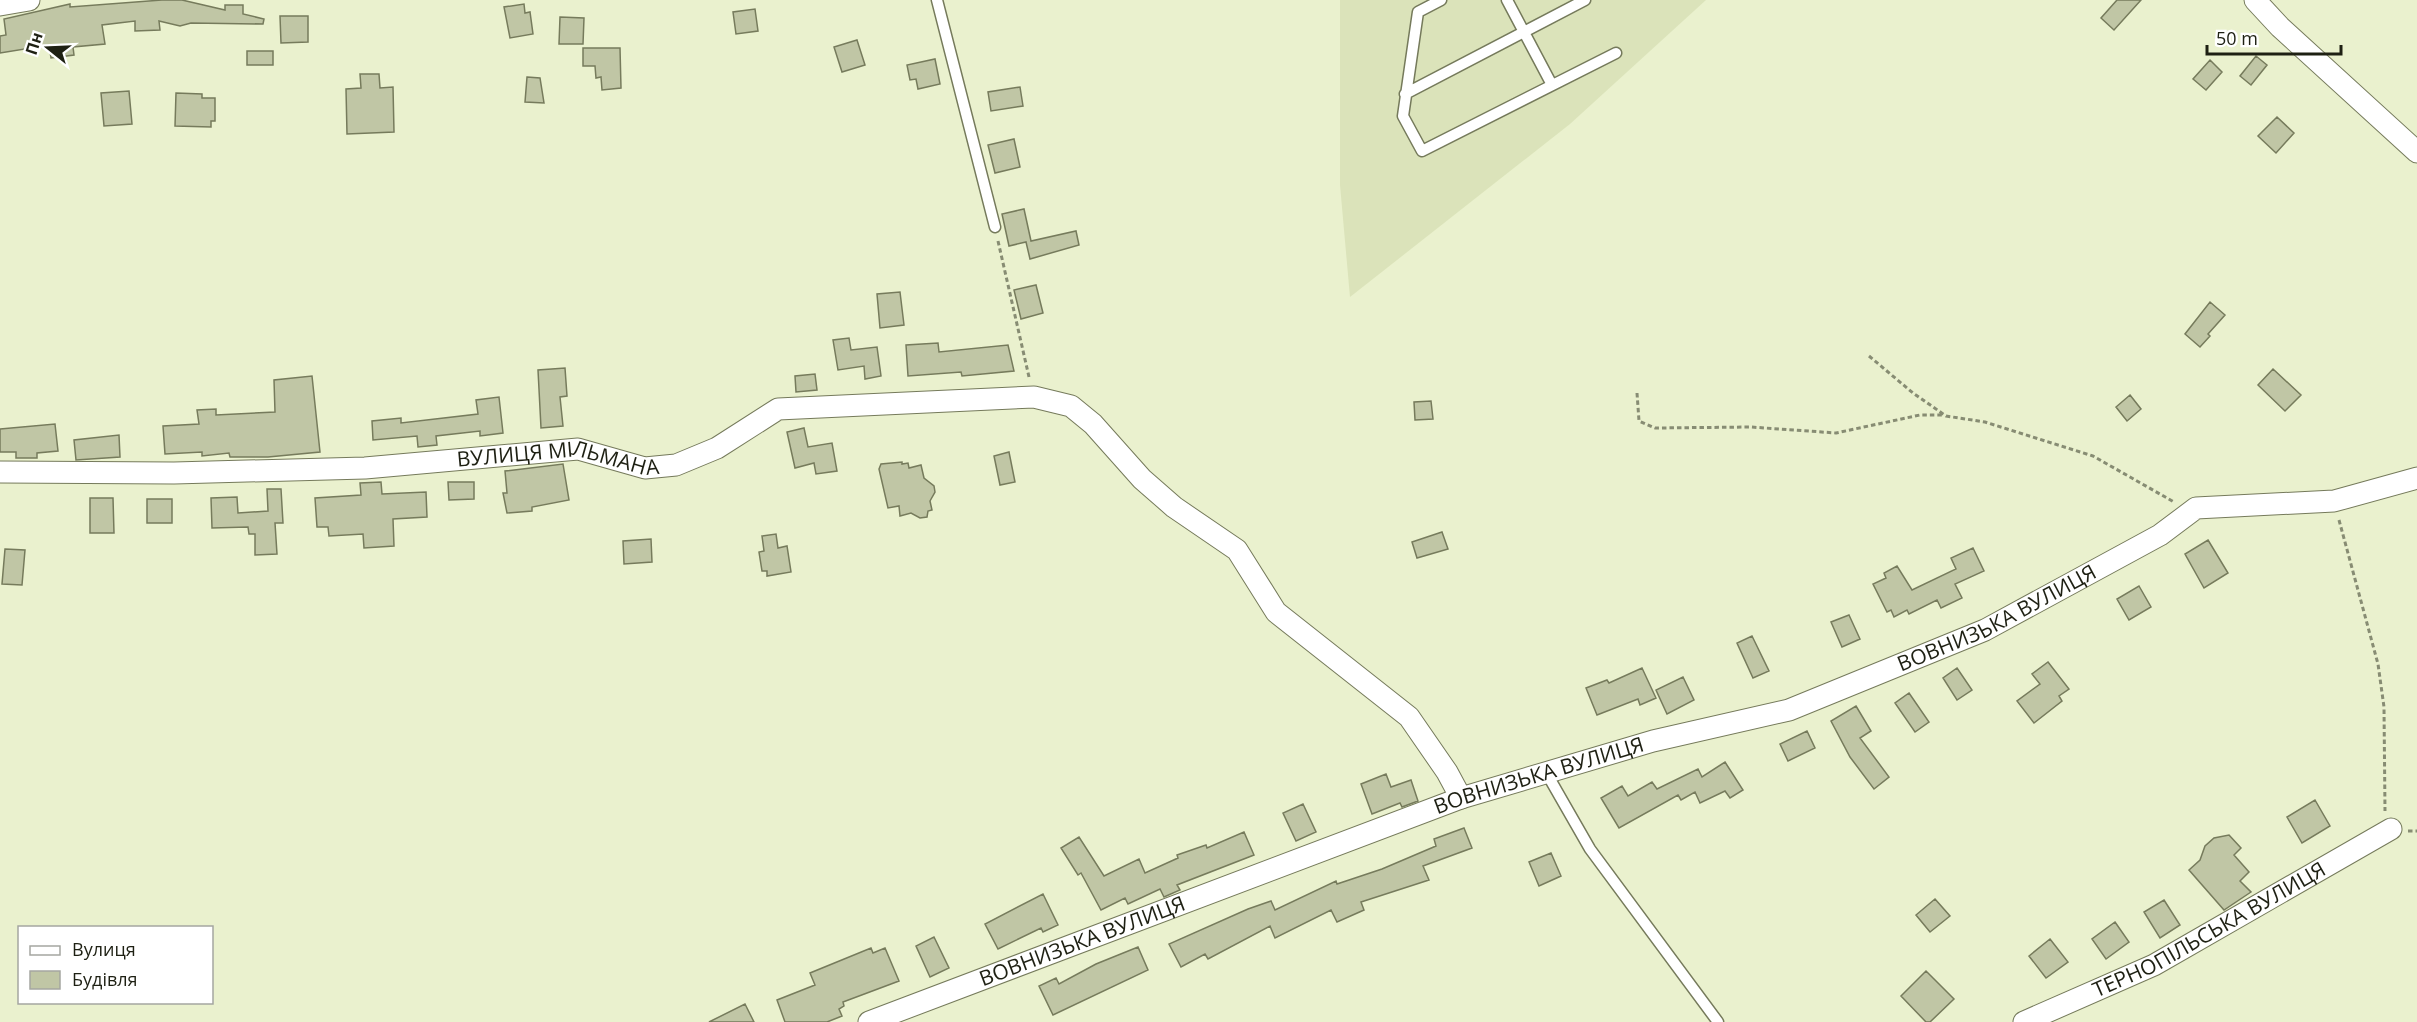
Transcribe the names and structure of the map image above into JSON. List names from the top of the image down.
{
  "streets": {
    "street": ["ВУЛИЦЯ МІЛЬМАНА", "ВОВНИЗЬКА ВУЛИЦЯ", "ТЕРНОПІЛЬСЬКА ВУЛИЦЯ"]
  },
  "crossings": [
    ["ВУЛИЦЯ МІЛЬМАНА", "ВОВНИЗЬКА ВУЛИЦЯ"]
  ],
  "legend": ["Вулиця", "Будівля"],
  "scale_bar": "50 m",
  "north": "left"
}
